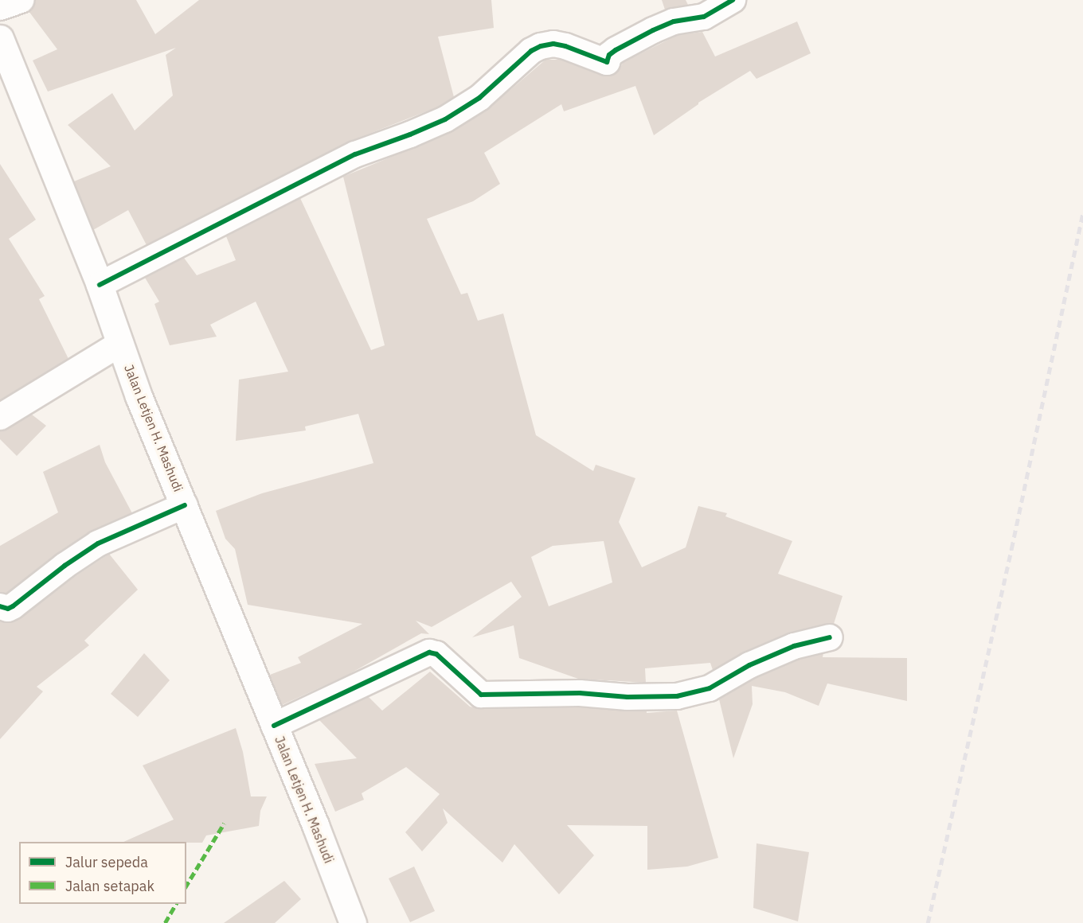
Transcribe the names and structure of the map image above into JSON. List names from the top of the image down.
{
  "streets": {
    "main road": ["Jalan Letjen H. Mashudi"]
  },
  "legend": ["Jalur sepeda", "Jalan setapak"]
}
